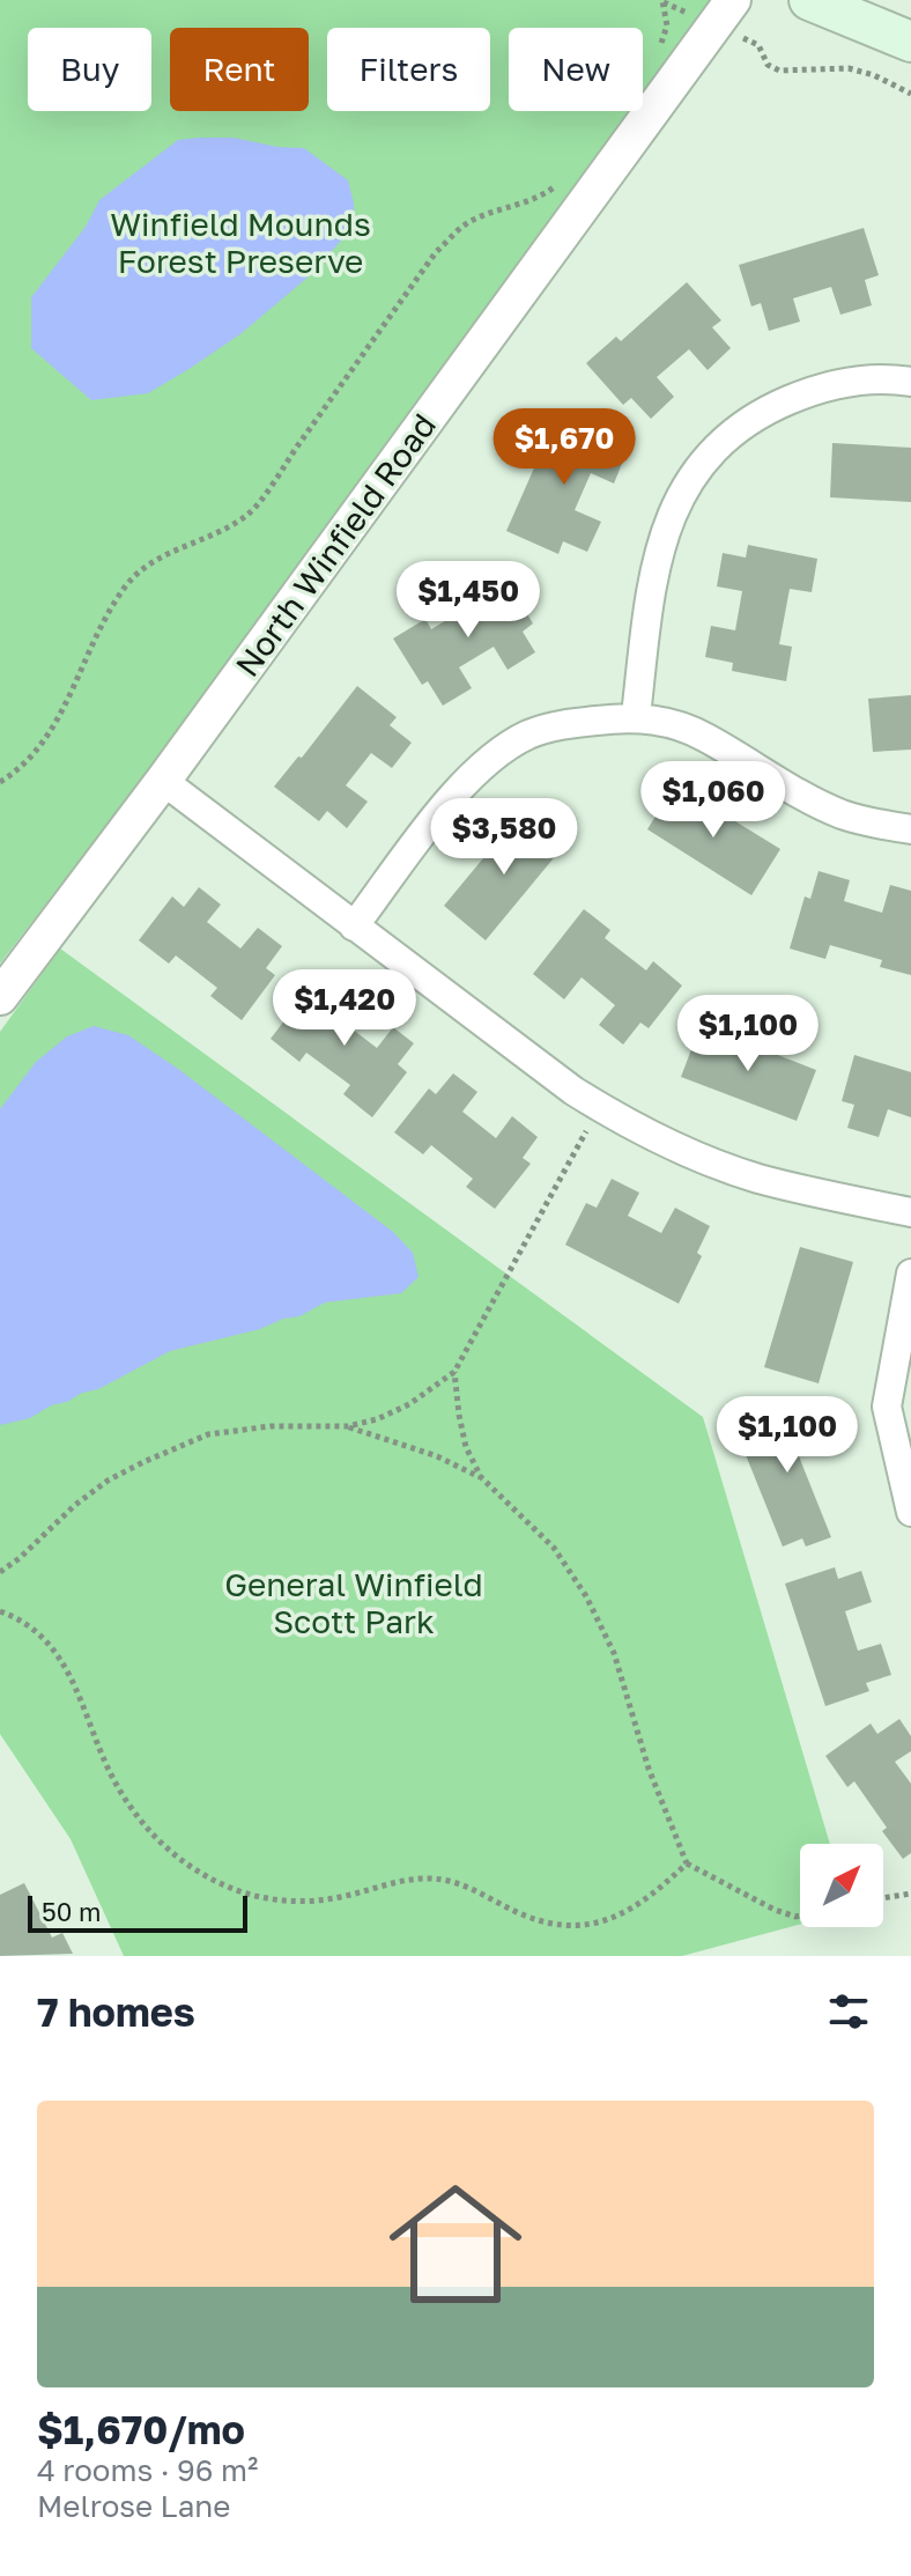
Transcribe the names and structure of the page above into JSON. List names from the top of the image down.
{
  "streets": {
    "street": ["North Winfield Road"]
  },
  "parks": ["Winfield Mounds Forest Preserve", "General Winfield Scott Park"],
  "scale_bar": "50 m",
  "north": "top right",
  "page": {
    "chip": [
      "Buy",
      "Rent",
      "Filters",
      "New"
    ],
    "price": [
      "$1,670",
      "$1,450",
      "$1,060",
      "$3,580",
      "$1,420",
      "$1,100",
      "$1,100"
    ],
    "scale": "50 m",
    "heading": "7 homes",
    "list": [
      {
        "name": "$1,670/mo",
        "note": "4 rooms · 96 m² · Melrose Lane"
      }
    ]
  }
}
